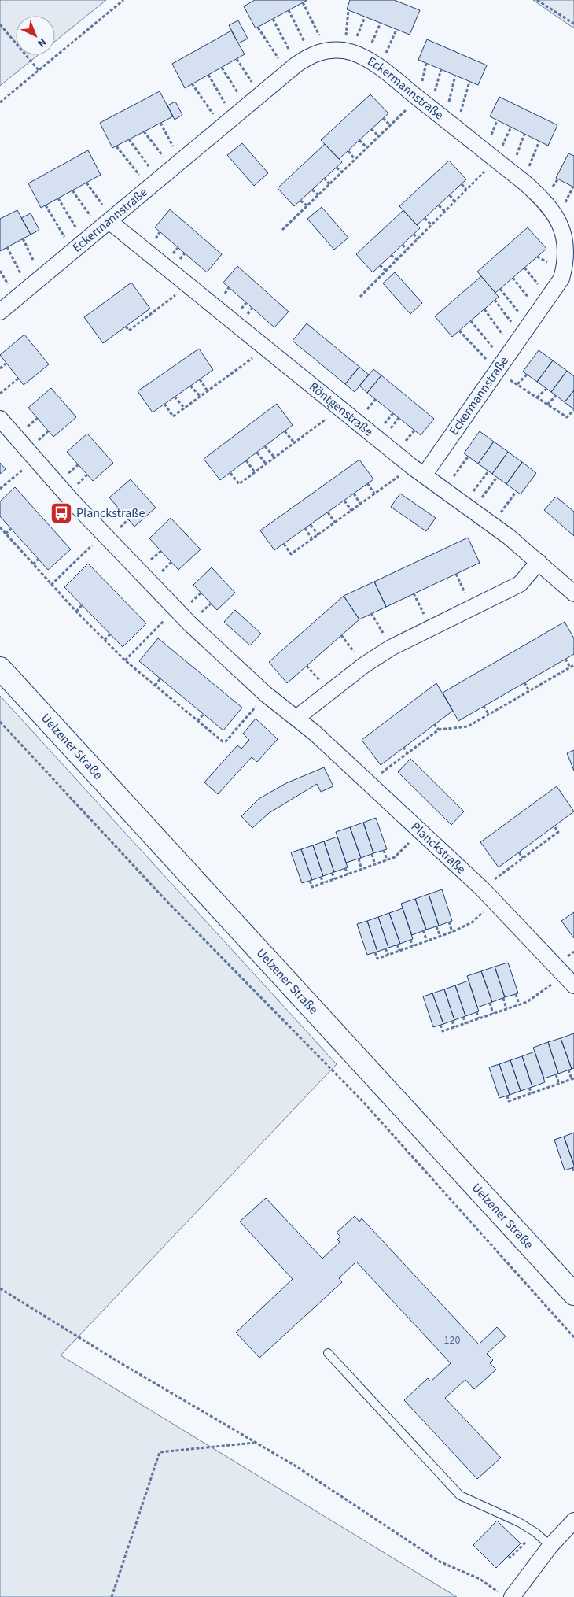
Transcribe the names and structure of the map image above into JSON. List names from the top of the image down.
{
  "streets": {
    "main road": ["Uelzener Straße"],
    "street": ["Eckermannstraße", "Röntgenstraße", "Planckstraße"]
  },
  "crossings": [
    ["Eckermannstraße", "Röntgenstraße"]
  ],
  "places": {
    "bus stop": ["Planckstraße"]
  },
  "house_numbers": ["120"],
  "north": "bottom right"
}
